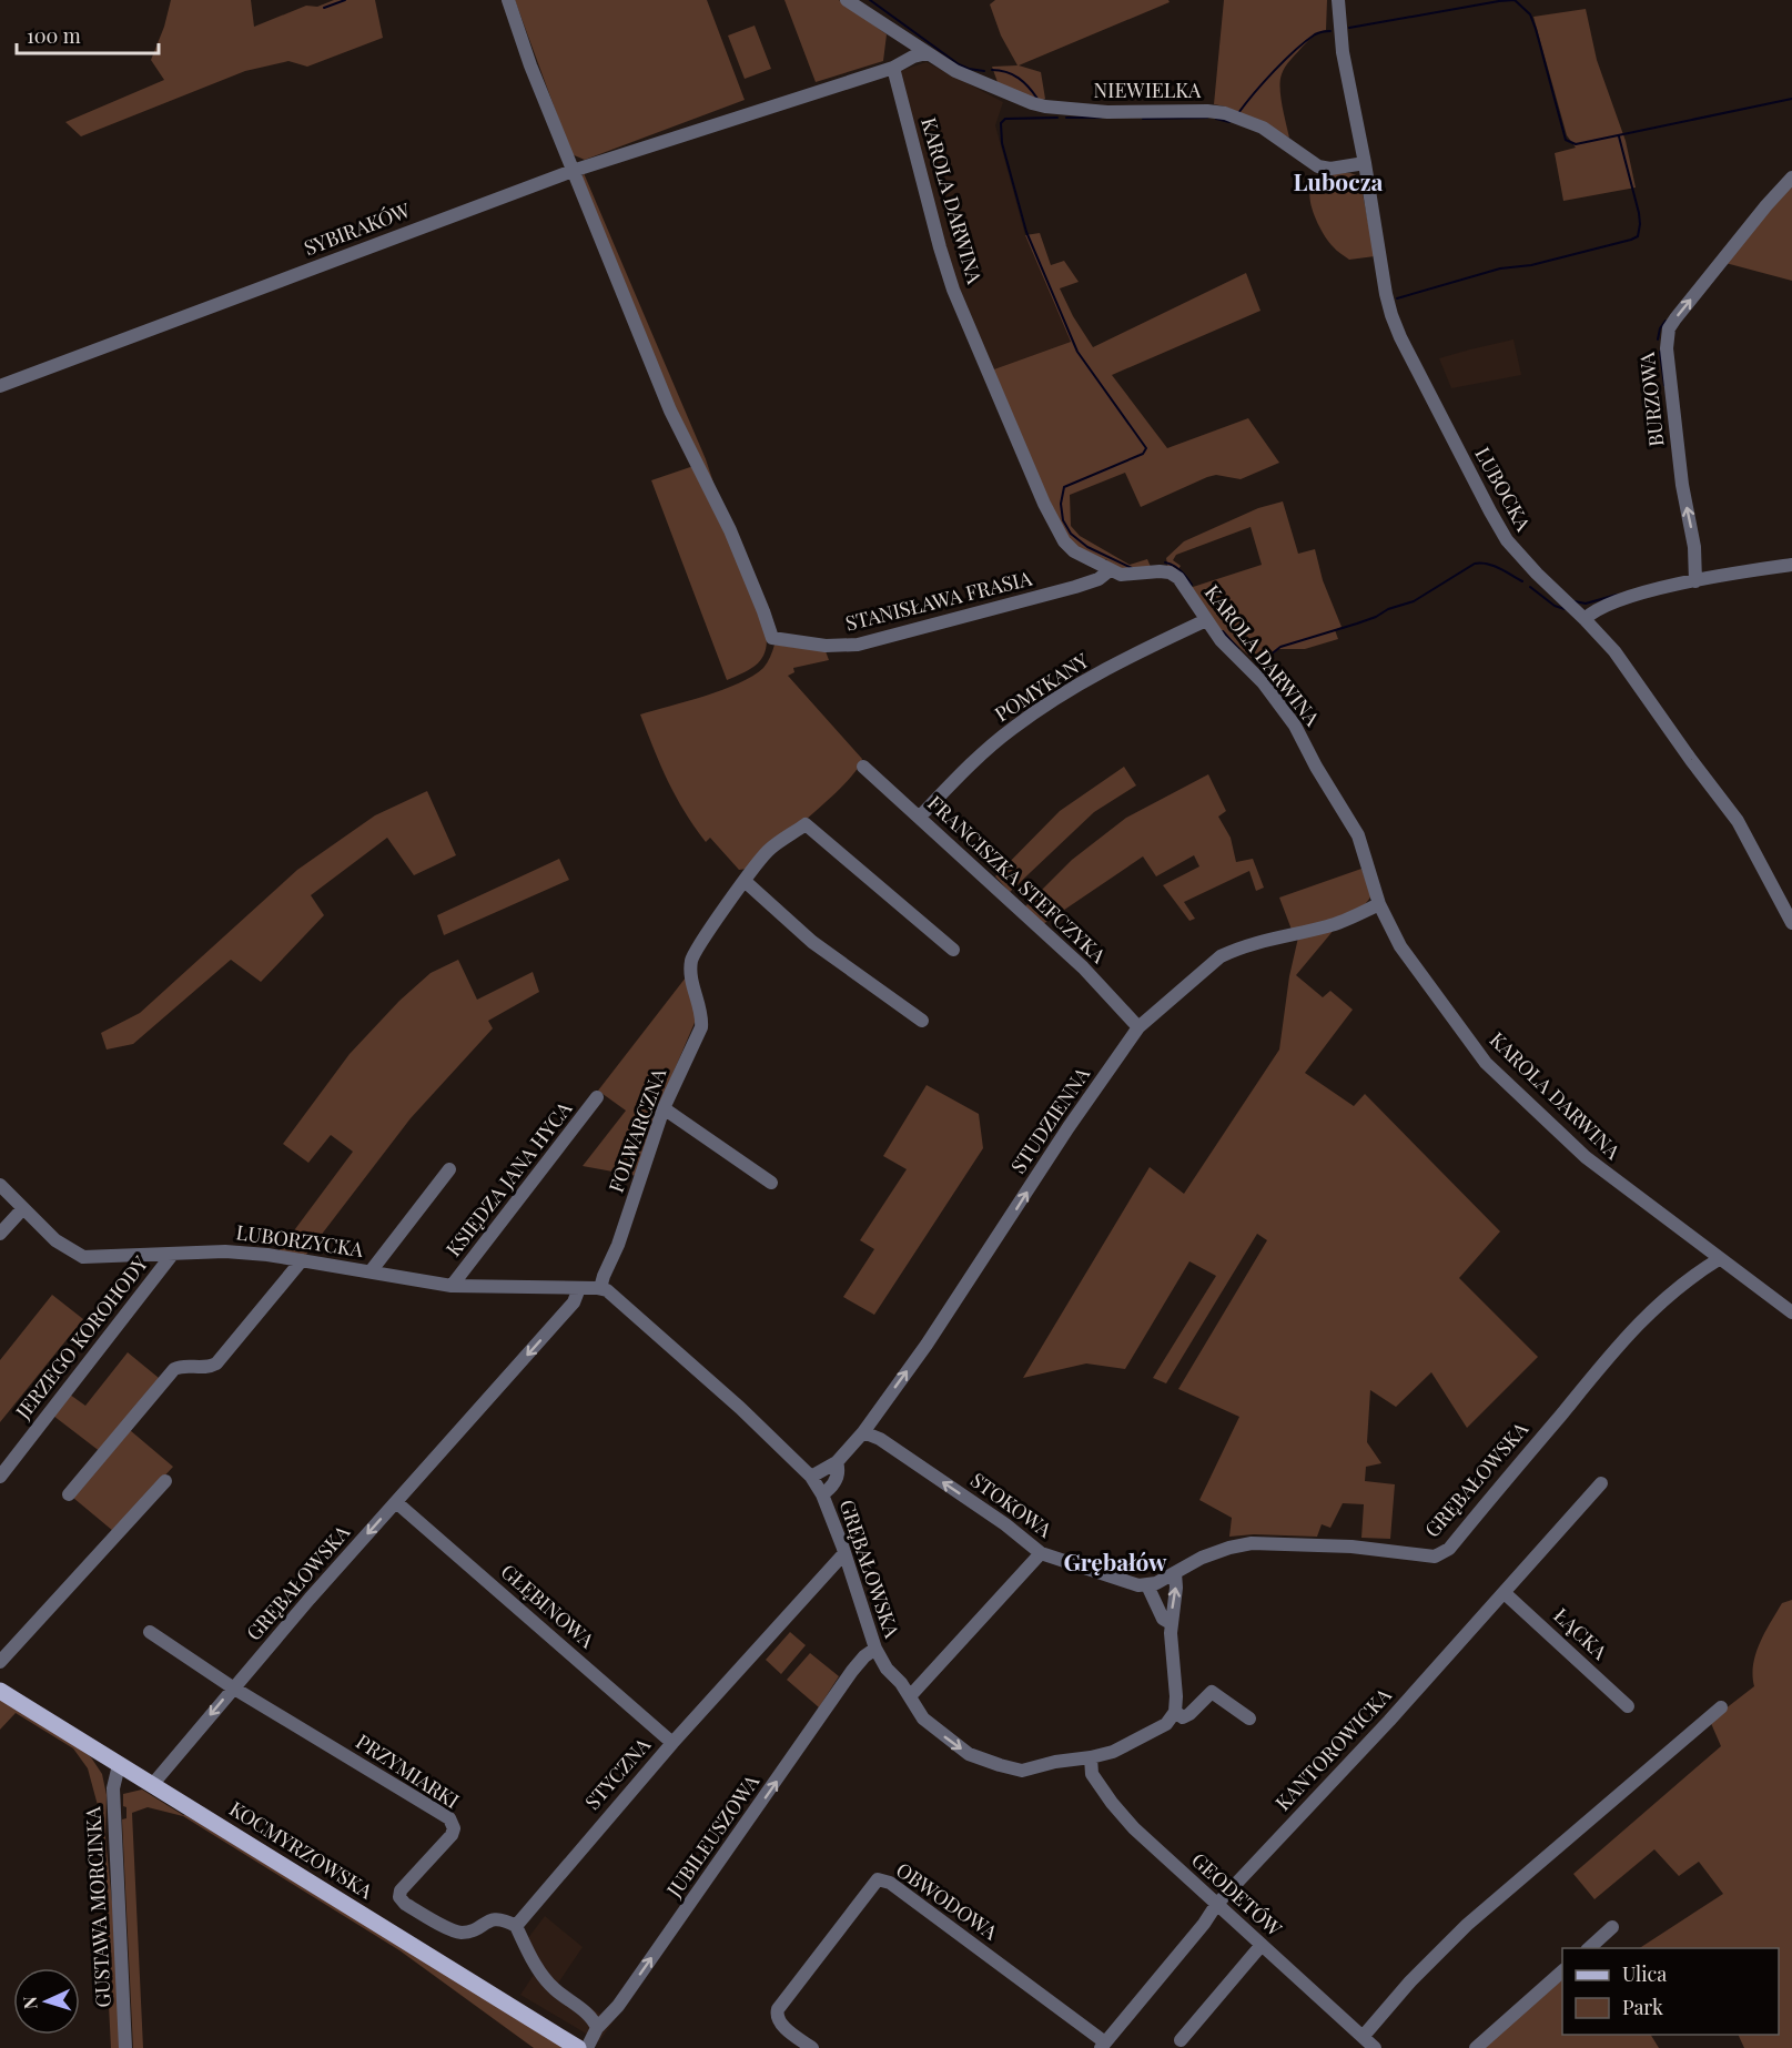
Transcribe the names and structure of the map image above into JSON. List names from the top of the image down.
{
  "streets": {
    "main road": ["KOCMYRZOWSKA"],
    "street": [
      "NIEWIELKA",
      "KAROLA DARWINA",
      "SYBIRAKÓW",
      "BURZOWA",
      "LUBOCKA",
      "STANISŁAWA FRASIA",
      "POMYKANY",
      "FRANCISZKA STEFCZYKA",
      "STUDZIENNA",
      "FOLWARCZNA",
      "KSIĘDZA JANA HYCA",
      "LUBORZYCKA",
      "JERZEGO KOROHODY",
      "GRĘBAŁOWSKA",
      "STOKOWA",
      "GŁĘBINOWA",
      "ŁĄCKA",
      "KANTOROWICKA",
      "PRZYMIARKI",
      "STYCZNA",
      "JUBILEUSZOWA",
      "GEODETÓW",
      "OBWODOWA",
      "GUSTAWA MORCINKA"
    ]
  },
  "crossings": [
    ["NIEWIELKA", "SYBIRAKÓW"],
    ["NIEWIELKA", "LUBOCKA"],
    ["KAROLA DARWINA", "SYBIRAKÓW"],
    ["KAROLA DARWINA", "STANISŁAWA FRASIA"],
    ["KAROLA DARWINA", "POMYKANY"],
    ["KAROLA DARWINA", "STUDZIENNA"],
    ["KAROLA DARWINA", "GRĘBAŁOWSKA"],
    ["SYBIRAKÓW", "STANISŁAWA FRASIA"],
    ["POMYKANY", "FRANCISZKA STEFCZYKA"],
    ["FRANCISZKA STEFCZYKA", "STUDZIENNA"],
    ["STUDZIENNA", "GRĘBAŁOWSKA"],
    ["STUDZIENNA", "STOKOWA"],
    ["FOLWARCZNA", "GRĘBAŁOWSKA"],
    ["KSIĘDZA JANA HYCA", "LUBORZYCKA"],
    ["LUBORZYCKA", "JERZEGO KOROHODY"],
    ["LUBORZYCKA", "GRĘBAŁOWSKA"],
    ["GRĘBAŁOWSKA", "STOKOWA"],
    ["GRĘBAŁOWSKA", "GŁĘBINOWA"],
    ["GRĘBAŁOWSKA", "PRZYMIARKI"],
    ["GRĘBAŁOWSKA", "STYCZNA"],
    ["GRĘBAŁOWSKA", "JUBILEUSZOWA"],
    ["GRĘBAŁOWSKA", "KOCMYRZOWSKA"],
    ["GRĘBAŁOWSKA", "GEODETÓW"],
    ["STOKOWA", "GEODETÓW"],
    ["GŁĘBINOWA", "STYCZNA"],
    ["ŁĄCKA", "KANTOROWICKA"],
    ["KANTOROWICKA", "GEODETÓW"],
    ["KANTOROWICKA", "OBWODOWA"],
    ["PRZYMIARKI", "STYCZNA"],
    ["KOCMYRZOWSKA", "GUSTAWA MORCINKA"]
  ],
  "one_way": [
    "BURZOWA",
    "STUDZIENNA",
    "STOKOWA",
    "JUBILEUSZOWA"
  ],
  "districts": ["Lubocza", "Grębałów"],
  "legend": ["Ulica", "Park"],
  "scale_bar": "100 m",
  "north": "left"
}
